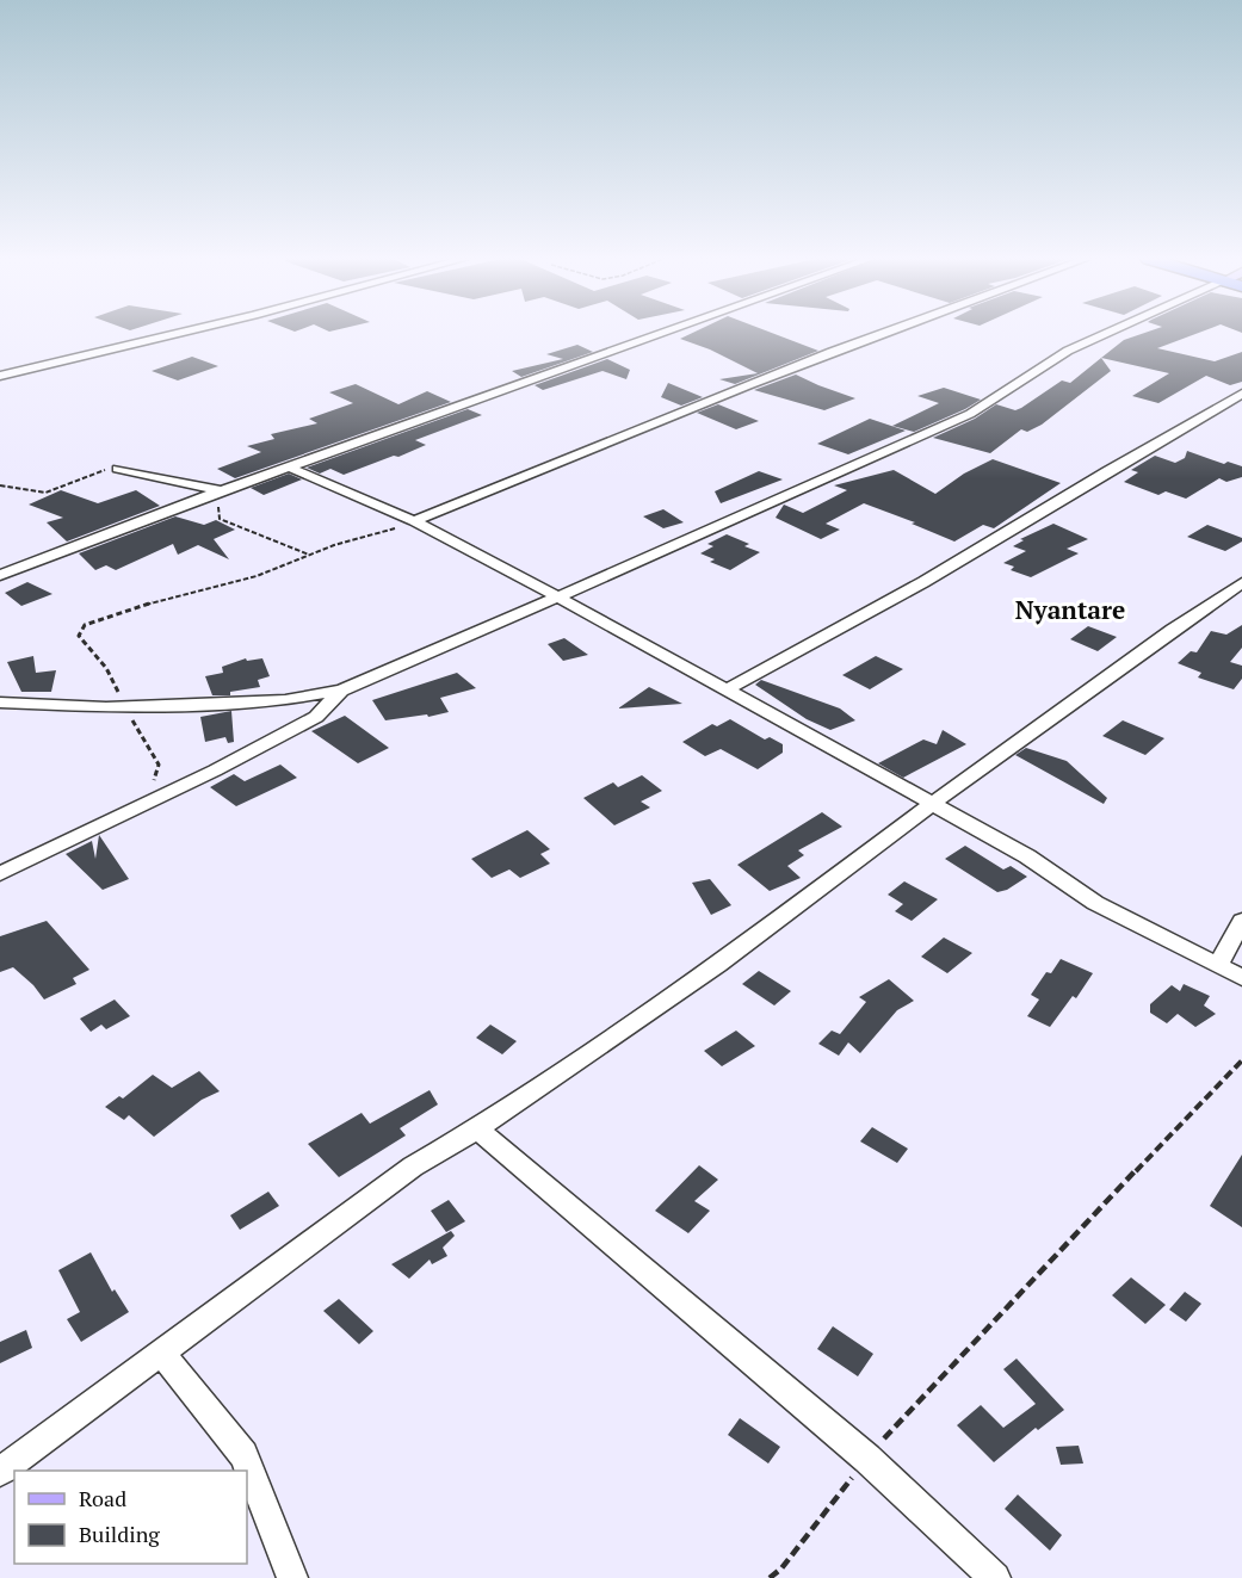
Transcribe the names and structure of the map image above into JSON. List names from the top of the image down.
{
  "districts": ["Nyantare"],
  "legend": ["Road", "Building"]
}
